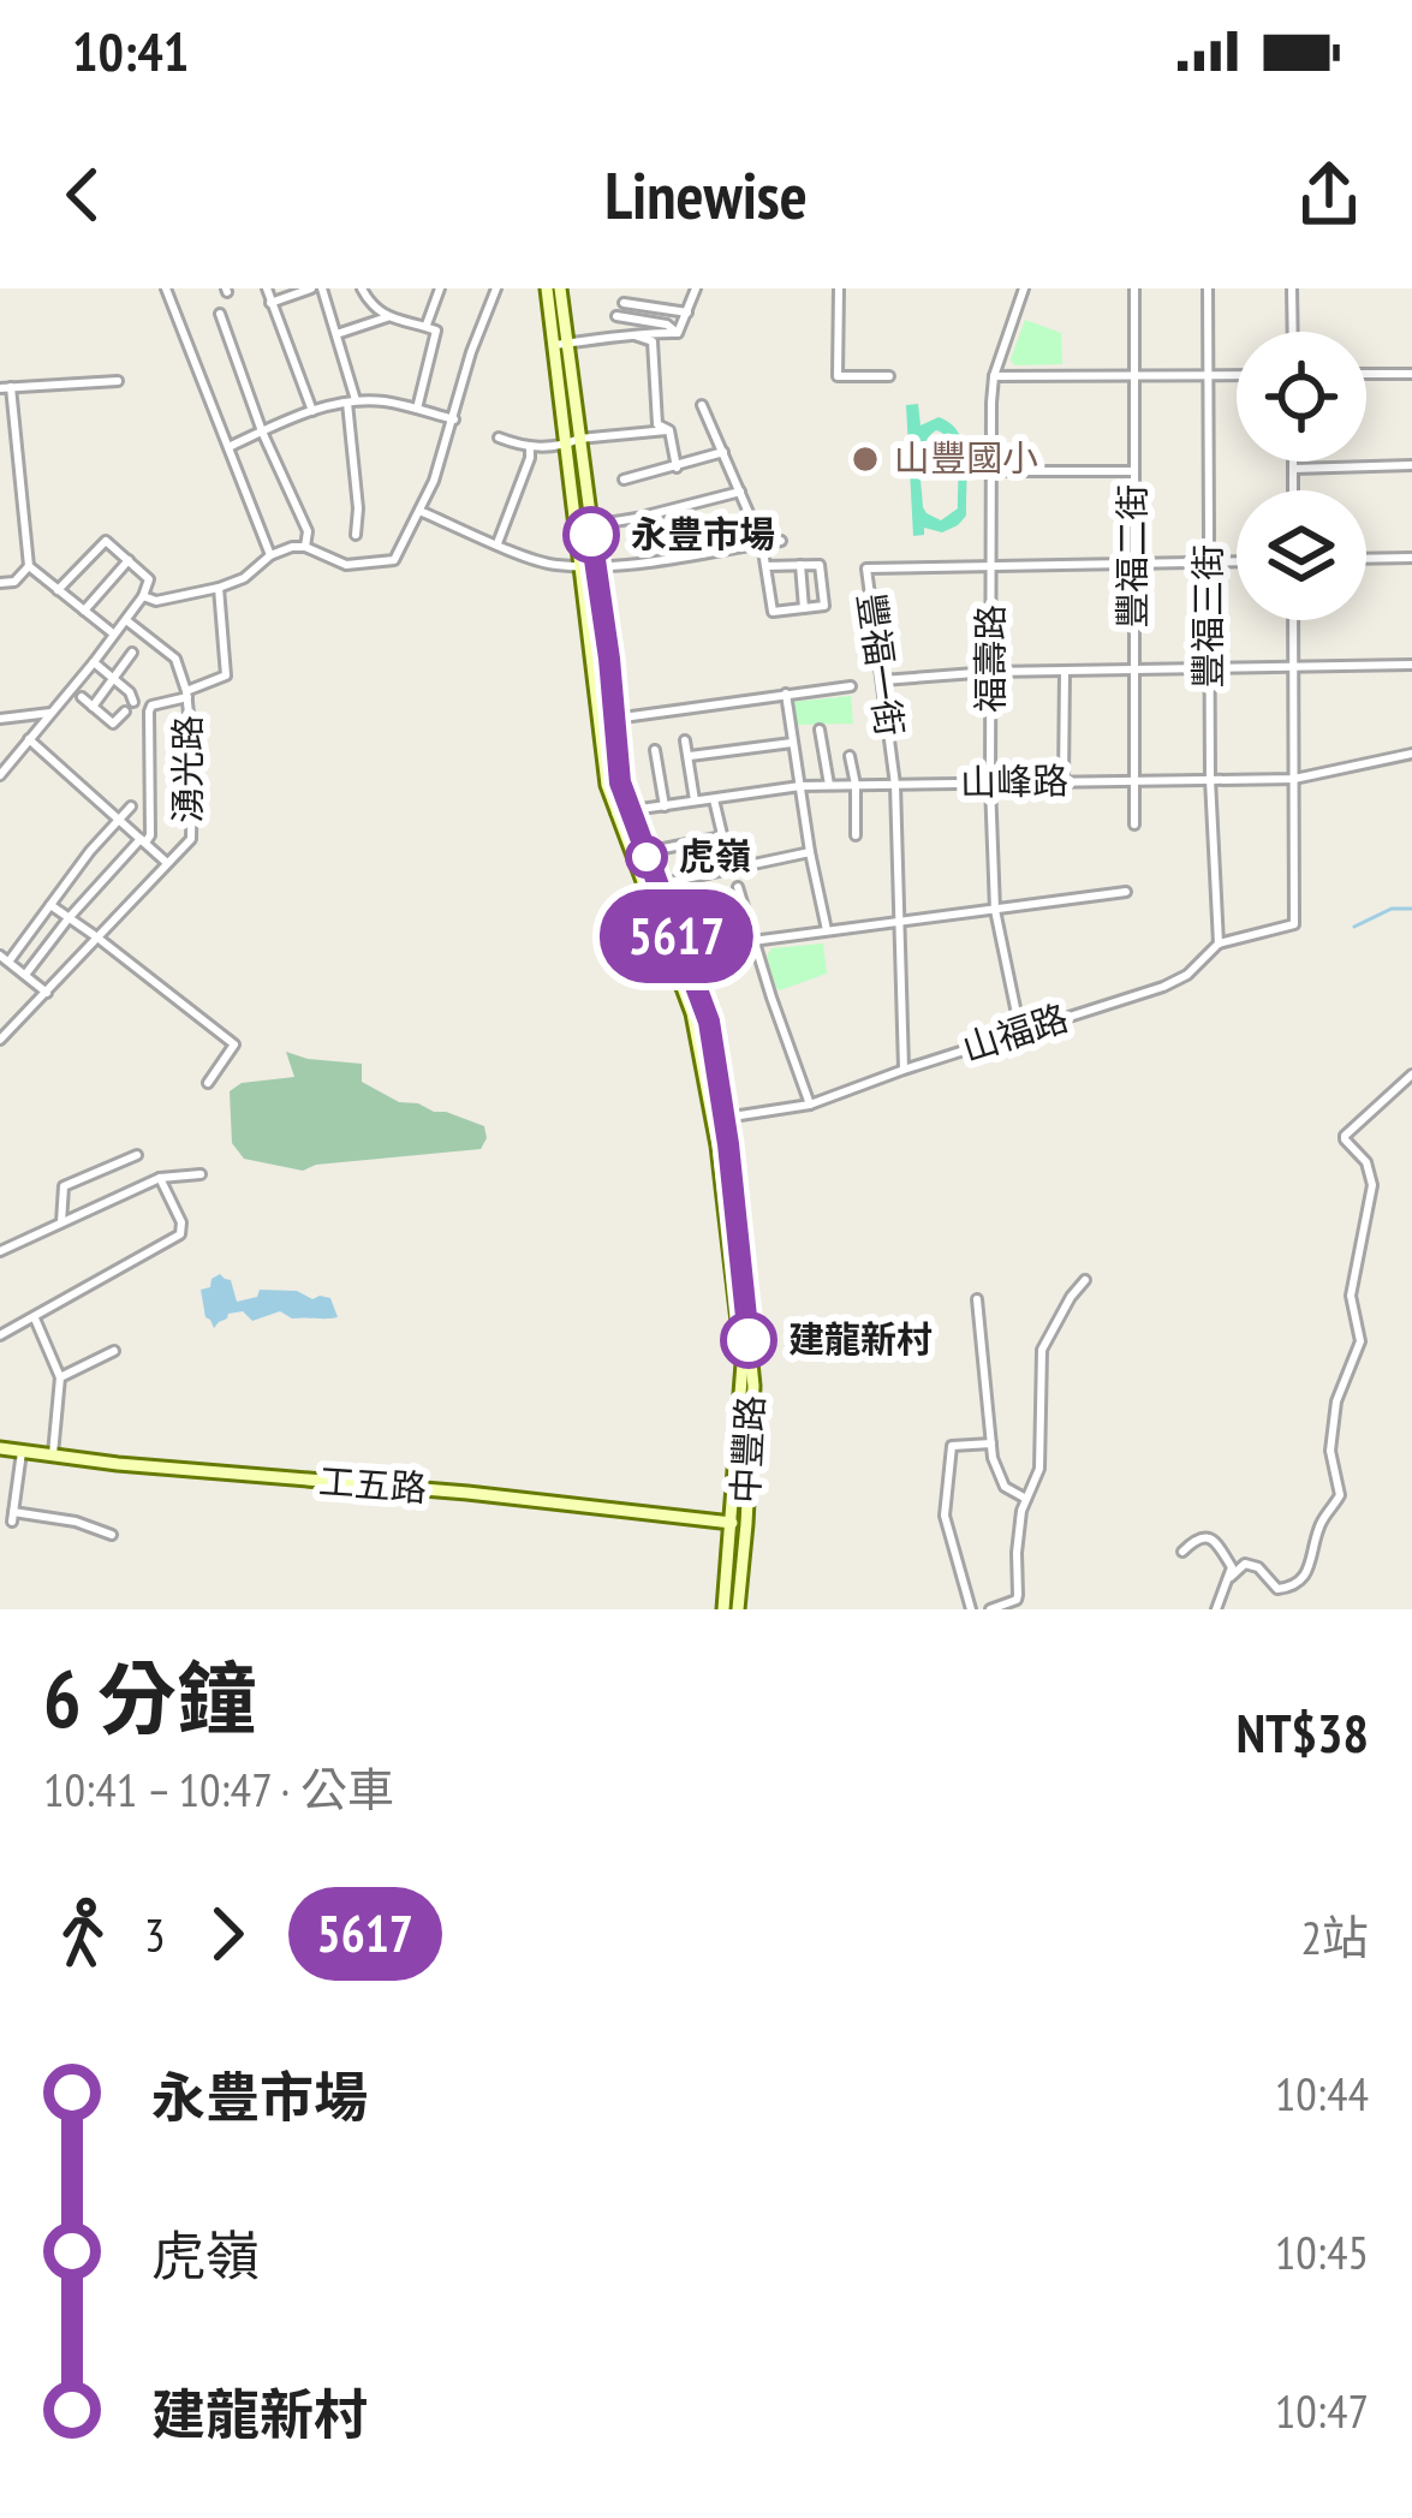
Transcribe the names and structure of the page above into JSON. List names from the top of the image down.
{
  "streets": {
    "main road": ["中豐路", "工五路"],
    "street": [
      "豐福二街",
      "豐福三街",
      "福壽路",
      "豐福一街",
      "湧光路",
      "山峰路",
      "山福路"
    ]
  },
  "crossings": [
    ["豐福二街", "豐福一街"],
    ["豐福二街", "山峰路"],
    ["豐福三街", "豐福一街"],
    ["豐福三街", "山峰路"],
    ["豐福三街", "山福路"],
    ["福壽路", "豐福一街"],
    ["福壽路", "山峰路"],
    ["福壽路", "山福路"],
    ["豐福一街", "山峰路"],
    ["豐福一街", "山福路"],
    ["山峰路", "山福路"],
    ["山福路", "中豐路"],
    ["中豐路", "工五路"]
  ],
  "places": [
    "山豐國小",
    "永豊市場",
    "虎嶺",
    "建龍新村"
  ],
  "lines": ["bus line 5617"],
  "page": {
    "status": "10:41",
    "header": "Linewise",
    "on_map": "5617",
    "heading": ["6 分鐘", "10:41 – 10:47 · 公車", "NT$38"],
    "legs": ["3", "5617", "2站"],
    "list": [
      {
        "name": "永豊市場",
        "value": "10:44"
      },
      {
        "name": "虎嶺",
        "value": "10:45"
      },
      {
        "name": "建龍新村",
        "value": "10:47"
      }
    ]
  }
}
